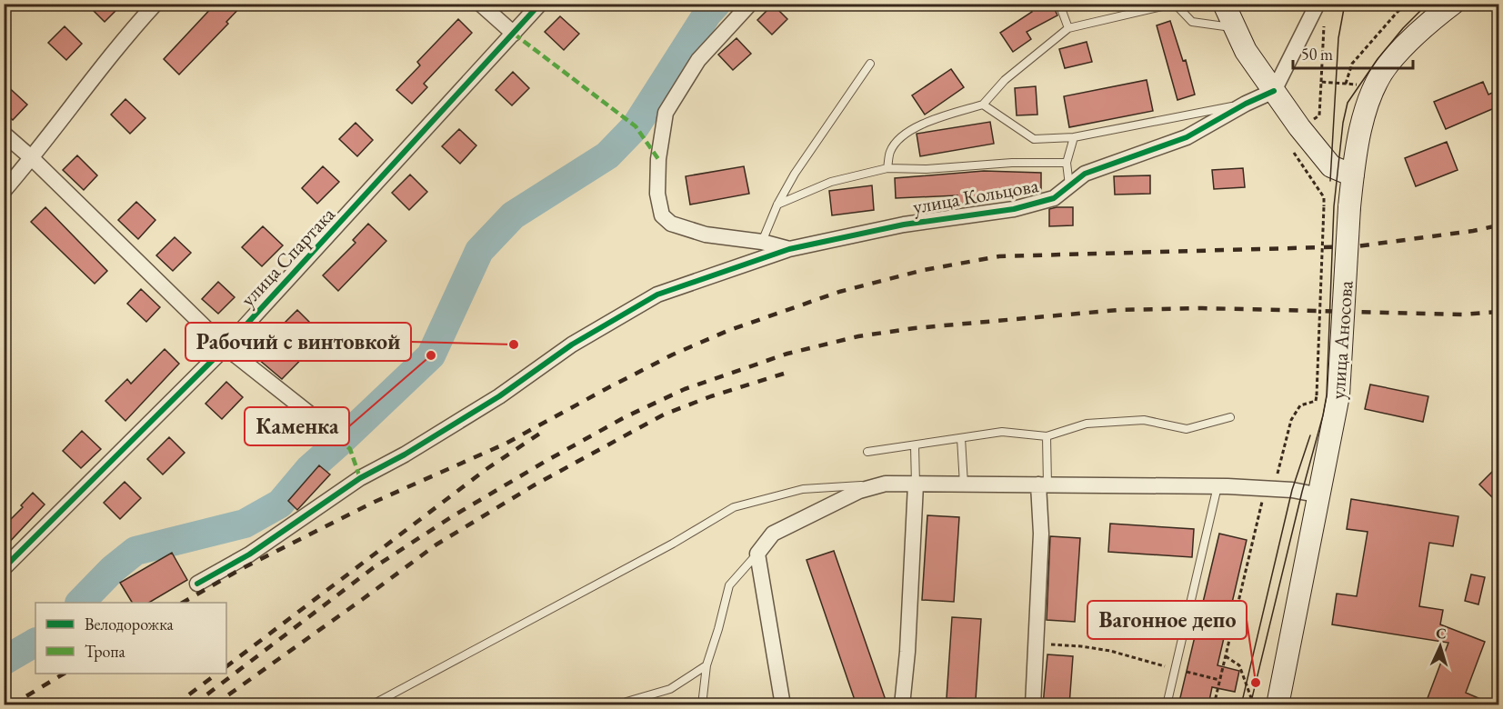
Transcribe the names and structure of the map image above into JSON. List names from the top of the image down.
{
  "streets": {
    "main road": ["улица Аносова"],
    "street": ["улица Кольцова", "улица Спартака"]
  },
  "places": ["Рабочий с винтовкой", "Каменка", "Вагонное депо"],
  "legend": ["Велодорожка", "Тропа"],
  "scale_bar": "50 m",
  "north": "top"
}
